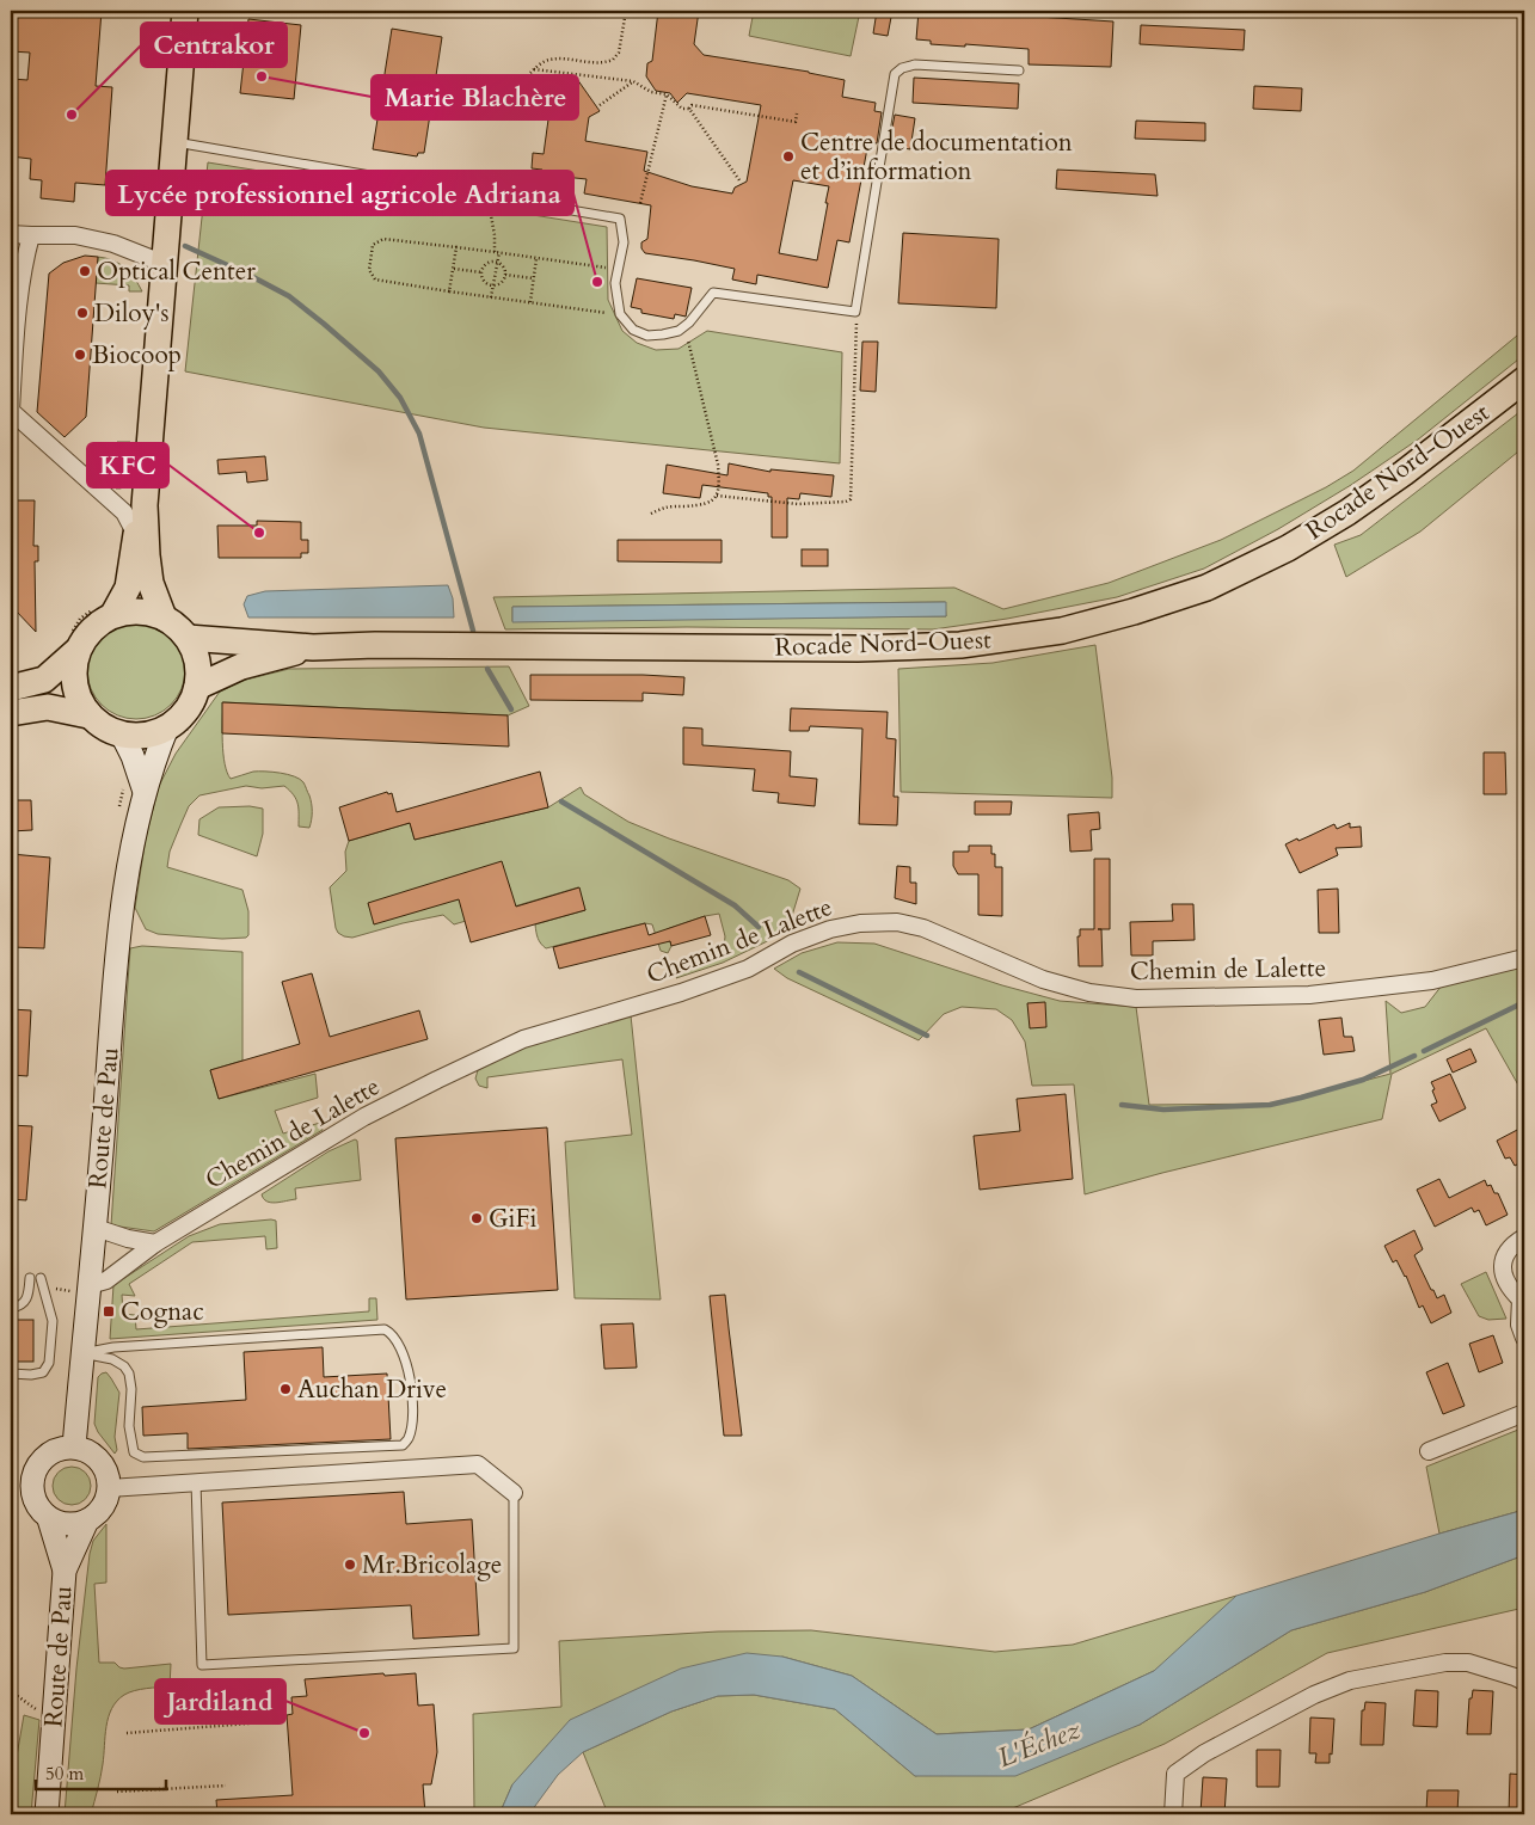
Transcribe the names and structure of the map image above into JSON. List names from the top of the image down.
{
  "streets": {
    "main road": ["Rocade Nord-Ouest", "Route de Pau"],
    "street": ["Chemin de Lalette"]
  },
  "crossings": [
    ["Rocade Nord-Ouest", "Route de Pau"],
    ["Chemin de Lalette", "Route de Pau"]
  ],
  "water": ["L'Échez"],
  "places": {
    "other": [
      "Marie Blachère",
      "Centrakor",
      "Centre de documentation et d’information",
      "Optical Center",
      "Lycée professionnel agricole Adriana",
      "Diloy's",
      "Biocoop",
      "KFC",
      "GiFi",
      "Auchan Drive",
      "Mr.Bricolage",
      "Jardiland"
    ],
    "transit": ["Cognac"]
  },
  "scale_bar": "50 m"
}
